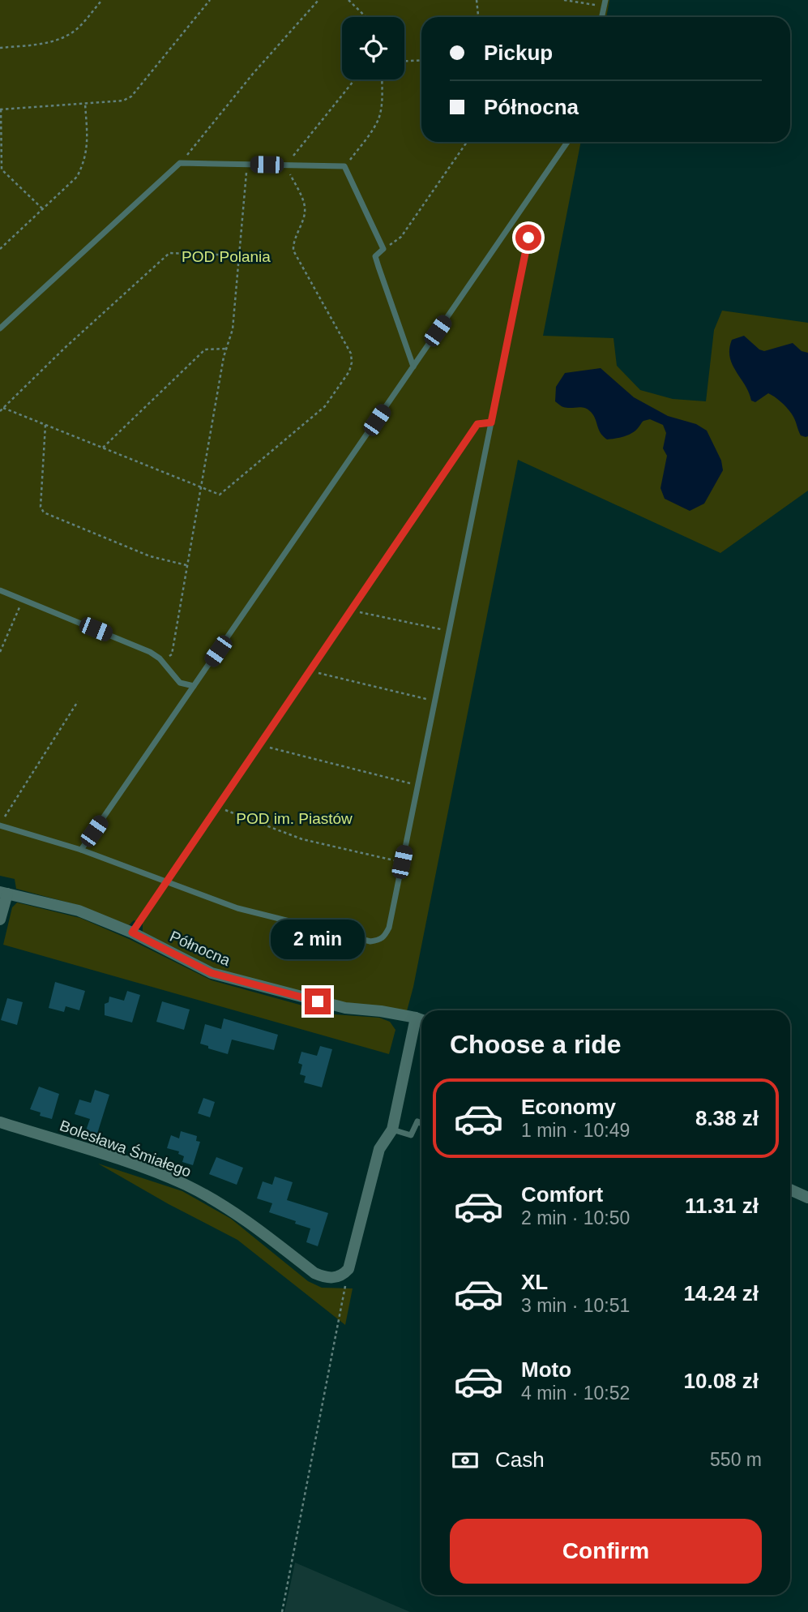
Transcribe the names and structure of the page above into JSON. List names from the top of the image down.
{
  "streets": {
    "street": ["Północna", "Bolesława Śmiałego"]
  },
  "parks": ["POD Polania", "POD im. Piastów"],
  "page": {
    "banner": ["Pickup", "Północna"],
    "bubble": "2 min",
    "heading": "Choose a ride",
    "list": [
      {
        "name": "Economy",
        "note": "1 min · 10:49",
        "value": "8.38 zł"
      },
      {
        "name": "Comfort",
        "note": "2 min · 10:50",
        "value": "11.31 zł"
      },
      {
        "name": "XL",
        "note": "3 min · 10:51",
        "value": "14.24 zł"
      },
      {
        "name": "Moto",
        "note": "4 min · 10:52",
        "value": "10.08 zł"
      }
    ],
    "pay": ["Cash", "550 m"],
    "buttons": "Confirm"
  }
}
